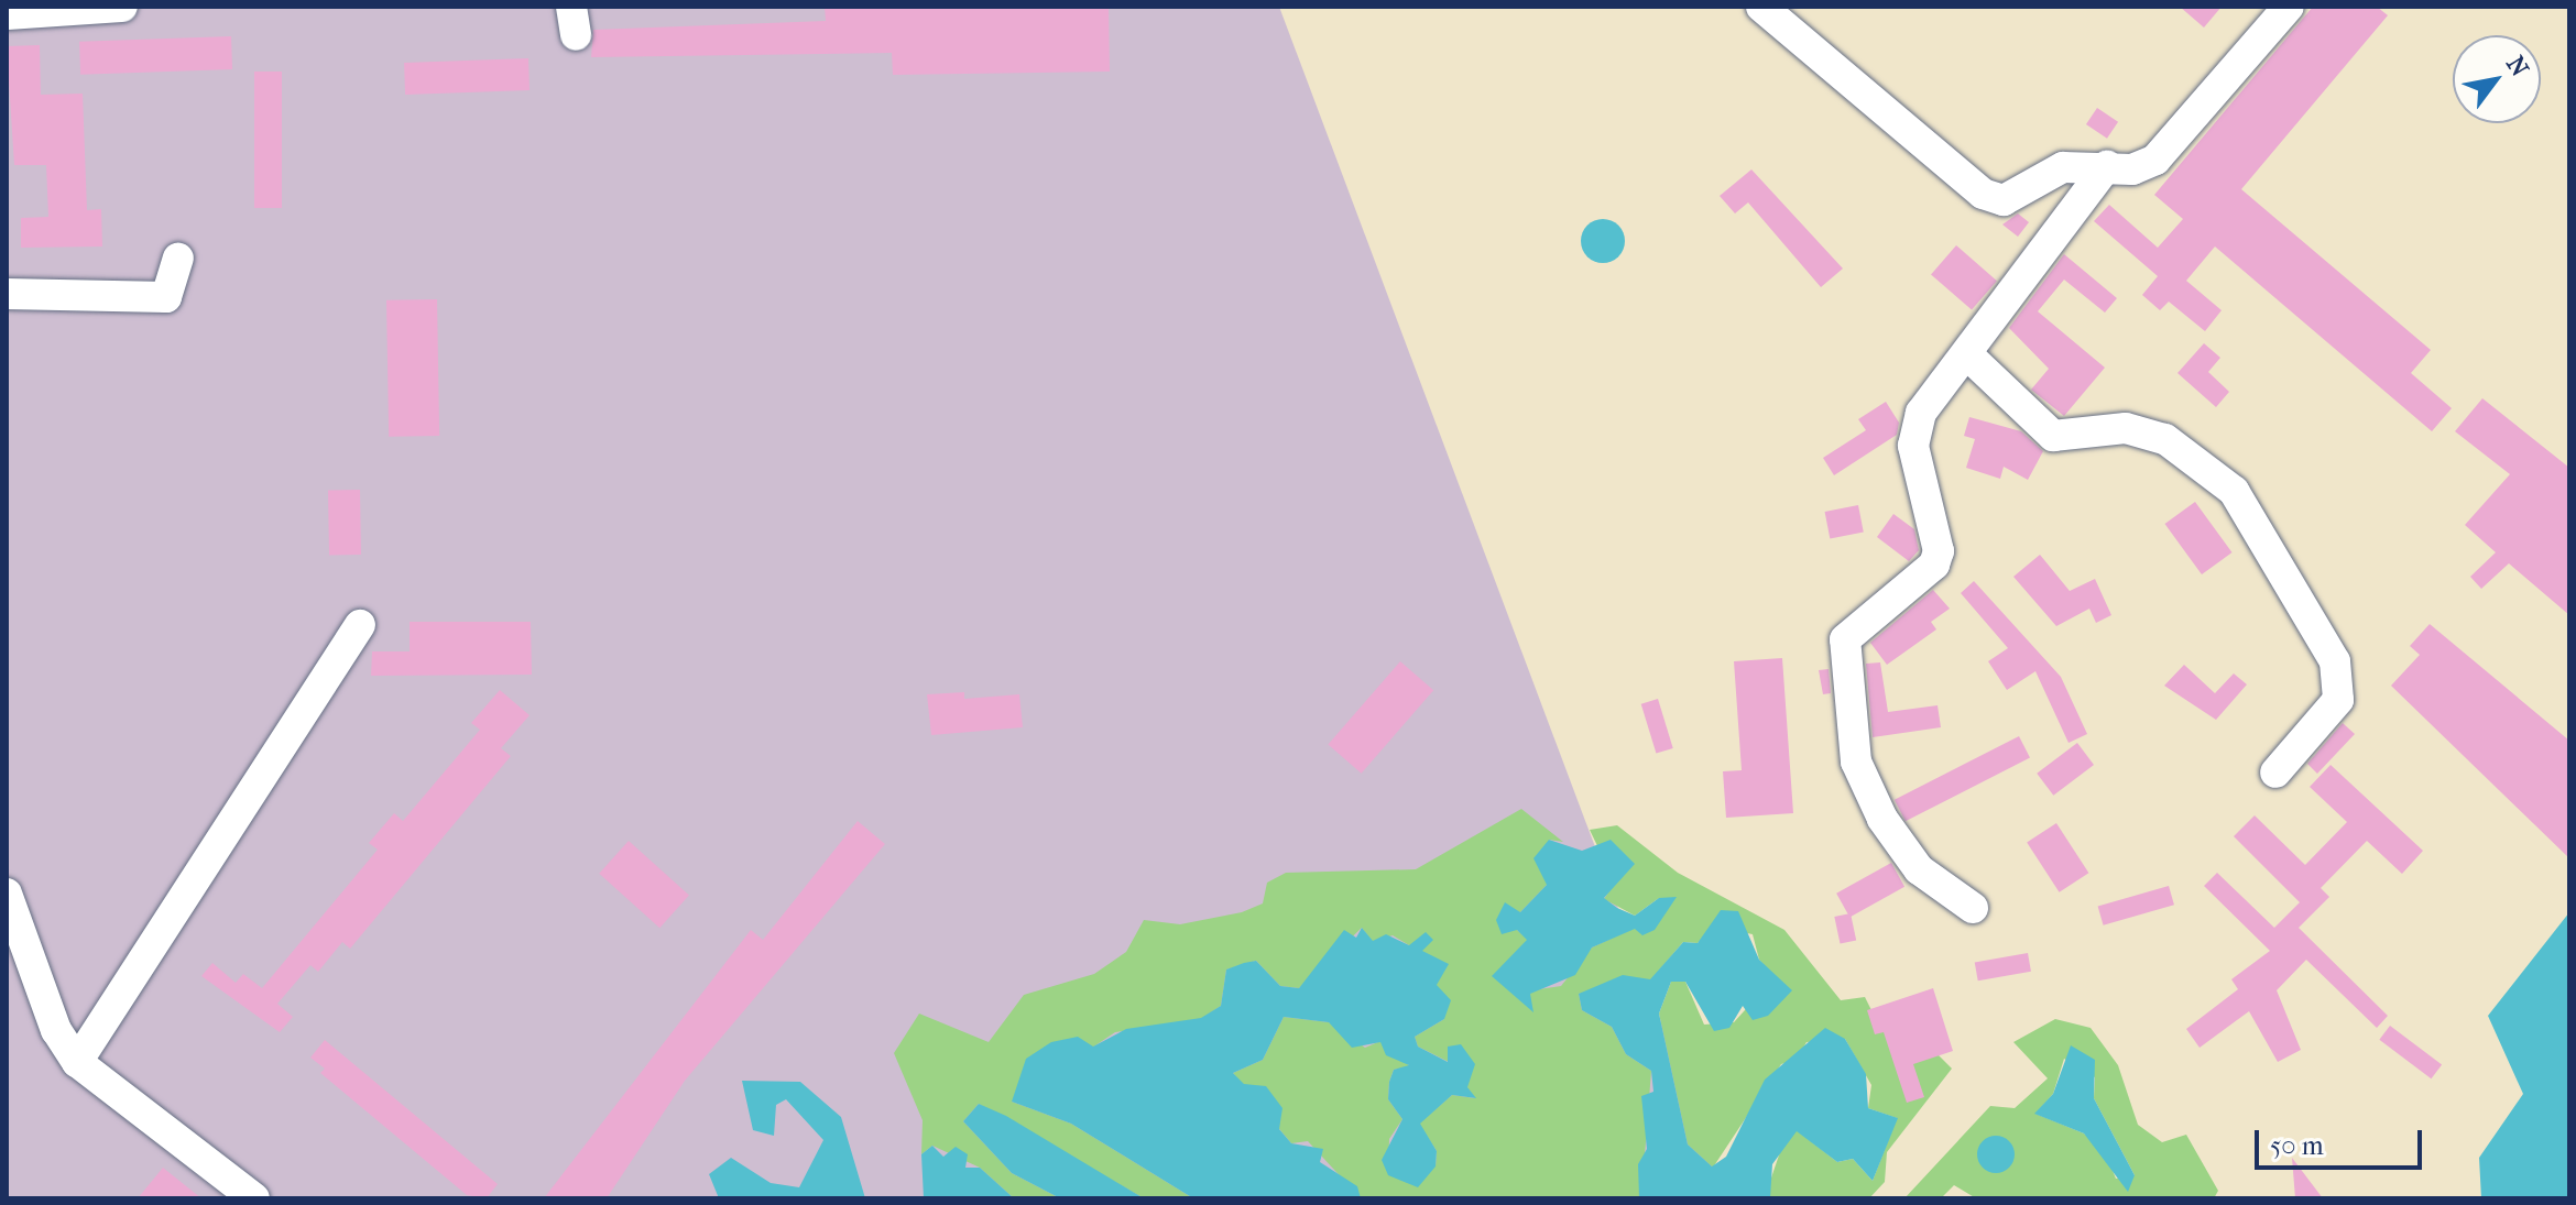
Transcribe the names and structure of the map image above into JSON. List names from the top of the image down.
{
  "scale_bar": "50 m",
  "north": "top right"
}
